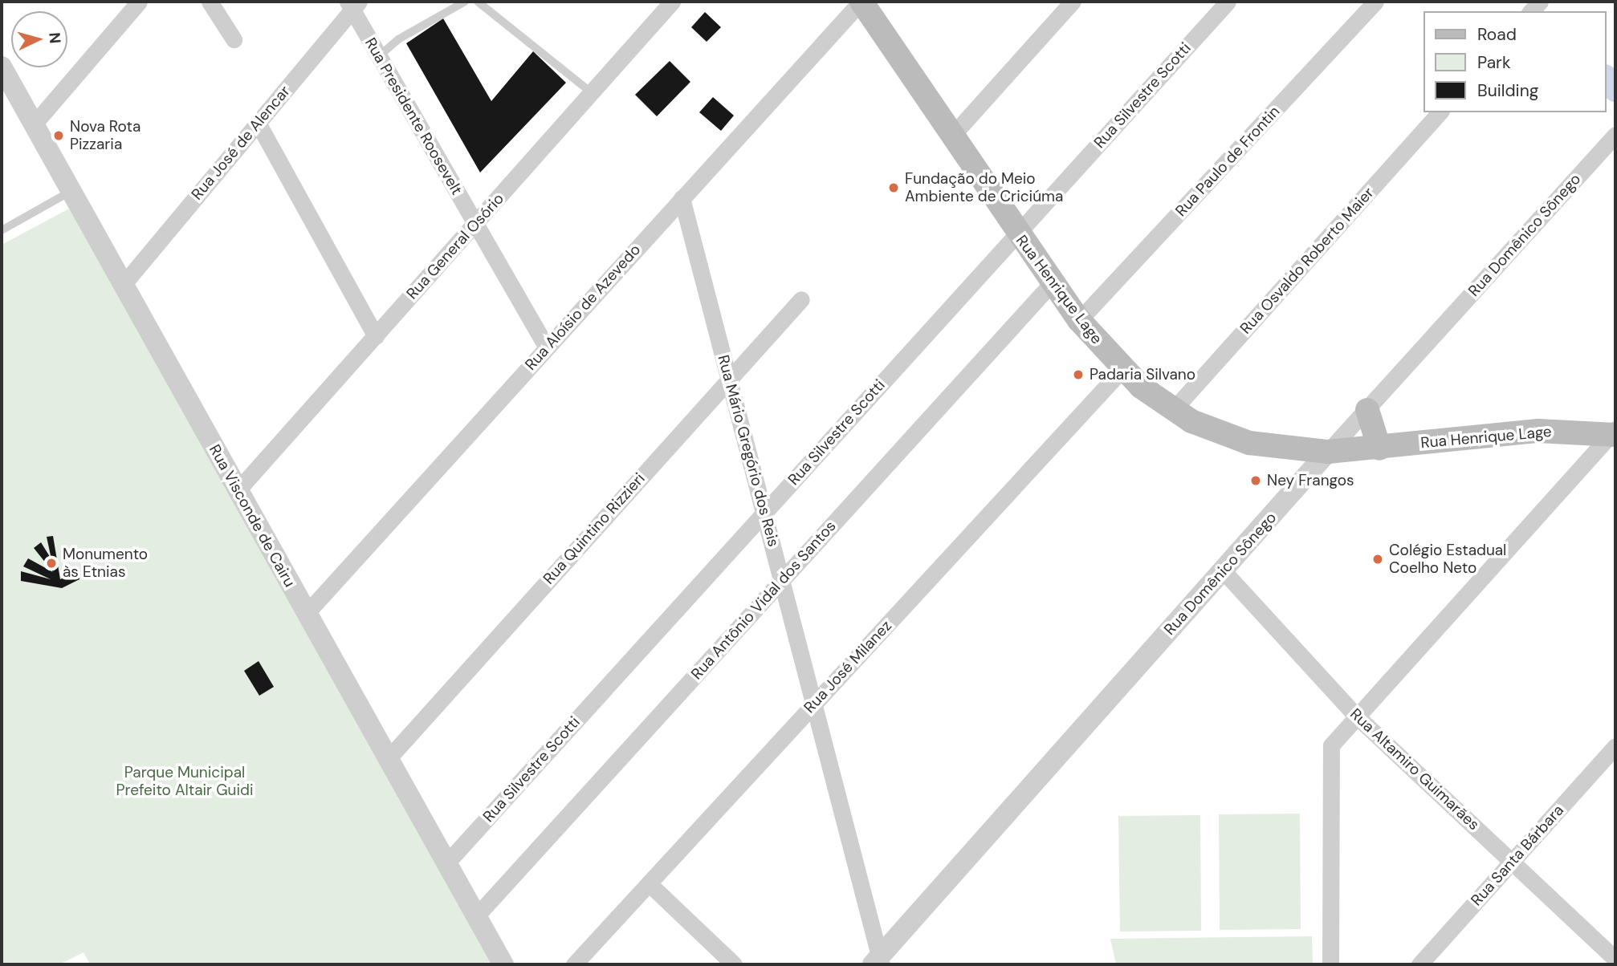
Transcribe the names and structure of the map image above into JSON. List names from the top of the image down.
{
  "streets": {
    "main road": ["Rua Henrique Lage"],
    "street": [
      "Rua Silvestre Scotti",
      "Rua Presidente Roosevelt",
      "Rua José de Alencar",
      "Rua Paulo de Frontin",
      "Rua Domênico Sônego",
      "Rua General Osório",
      "Rua Osvaldo Roberto Maier",
      "Rua Aloísio de Azevedo",
      "Rua Mário Gregório dos Reis",
      "Rua Visconde de Cairu",
      "Rua Quintino Rizzieri",
      "Rua Antônio Vidal dos Santos",
      "Rua José Milanez",
      "Rua Altamiro Guimarães",
      "Rua Santa Bárbara"
    ]
  },
  "crossings": [
    ["Rua Silvestre Scotti", "Rua Henrique Lage"],
    ["Rua Silvestre Scotti", "Rua Mário Gregório dos Reis"],
    ["Rua Silvestre Scotti", "Rua Visconde de Cairu"],
    ["Rua Presidente Roosevelt", "Rua José de Alencar"],
    ["Rua Presidente Roosevelt", "Rua General Osório"],
    ["Rua Presidente Roosevelt", "Rua Aloísio de Azevedo"],
    ["Rua José de Alencar", "Rua Visconde de Cairu"],
    ["Rua Paulo de Frontin", "Rua Henrique Lage"],
    ["Rua Domênico Sônego", "Rua Henrique Lage"],
    ["Rua Domênico Sônego", "Rua Mário Gregório dos Reis"],
    ["Rua Domênico Sônego", "Rua Altamiro Guimarães"],
    ["Rua General Osório", "Rua Visconde de Cairu"],
    ["Rua Osvaldo Roberto Maier", "Rua Henrique Lage"],
    ["Rua Henrique Lage", "Rua Aloísio de Azevedo"],
    ["Rua Henrique Lage", "Rua Antônio Vidal dos Santos"],
    ["Rua Henrique Lage", "Rua José Milanez"],
    ["Rua Aloísio de Azevedo", "Rua Mário Gregório dos Reis"],
    ["Rua Aloísio de Azevedo", "Rua Visconde de Cairu"],
    ["Rua Mário Gregório dos Reis", "Rua Quintino Rizzieri"],
    ["Rua Mário Gregório dos Reis", "Rua Antônio Vidal dos Santos"],
    ["Rua Mário Gregório dos Reis", "Rua José Milanez"],
    ["Rua Visconde de Cairu", "Rua Quintino Rizzieri"],
    ["Rua Visconde de Cairu", "Rua Antônio Vidal dos Santos"],
    ["Rua Altamiro Guimarães", "Rua Santa Bárbara"]
  ],
  "parks": ["Parque Municipal Prefeito Altair Guidi"],
  "places": [
    "Nova Rota Pizzaria",
    "Fundação do Meio Ambiente de Criciúma",
    "Padaria Silvano",
    "Ney Frangos",
    "Colégio Estadual Coelho Neto",
    "Monumento às Etnias"
  ],
  "legend": ["Road", "Park", "Building"],
  "north": "right"
}
